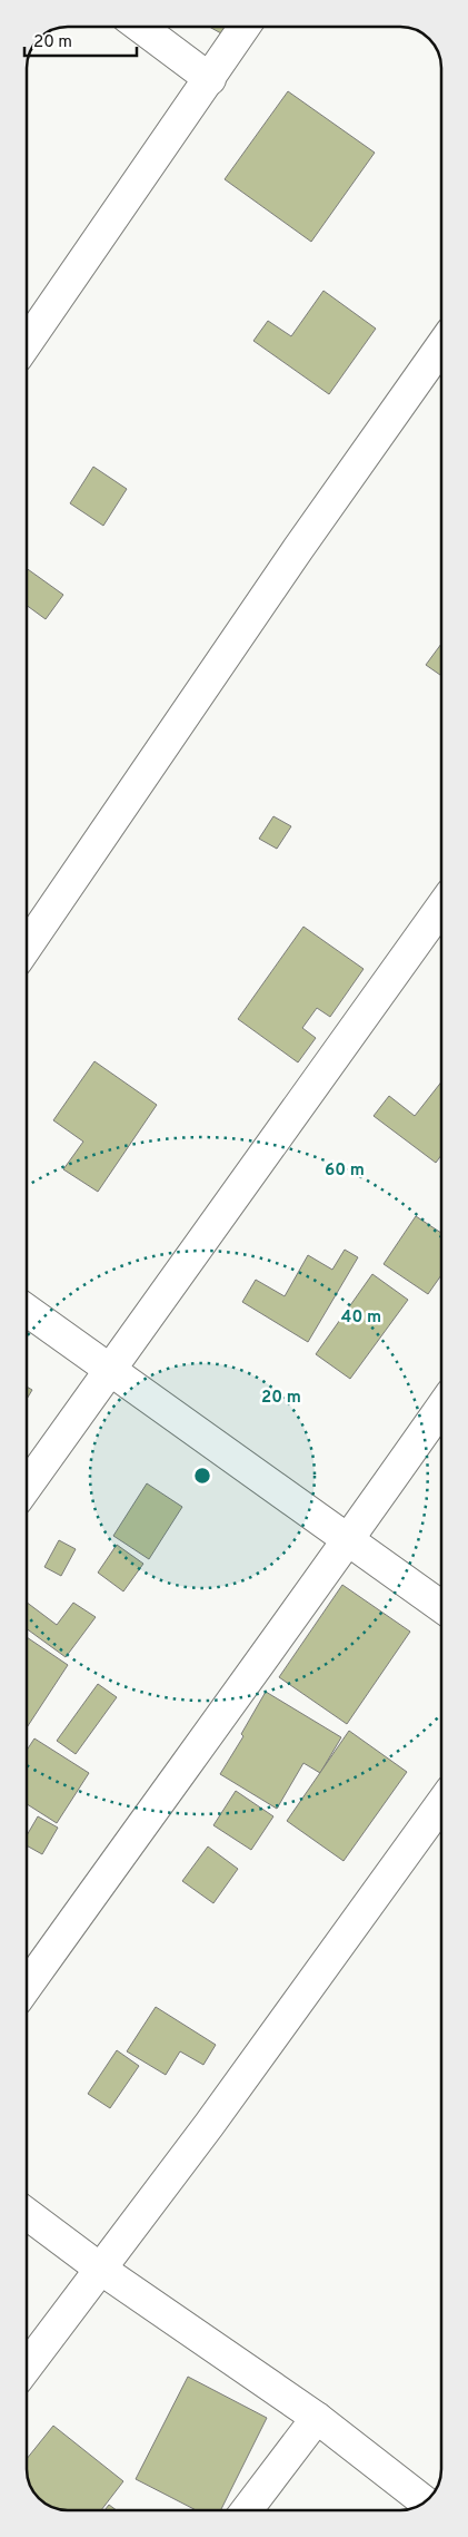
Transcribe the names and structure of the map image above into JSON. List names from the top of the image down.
{
  "scale_bar": "20 m",
  "rings": ["60 m", "40 m", "20 m"]
}
